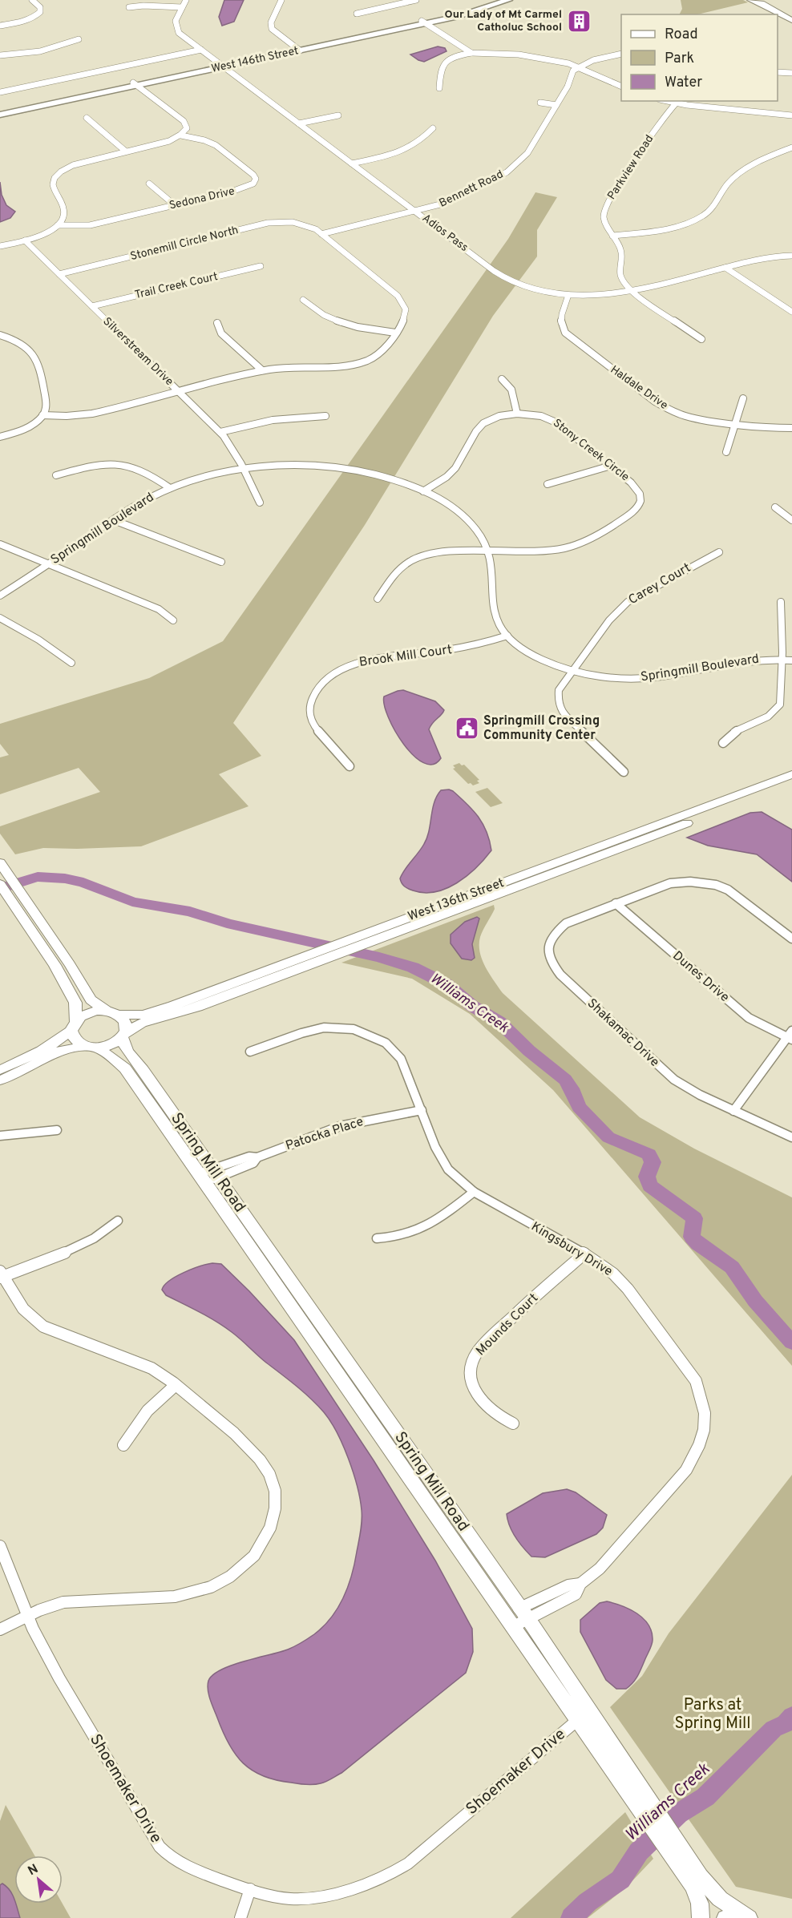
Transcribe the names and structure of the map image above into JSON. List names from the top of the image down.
{
  "streets": {
    "main road": ["West 146th Street"],
    "street": [
      "Parkview Road",
      "Bennett Road",
      "Sedona Drive",
      "Adios Pass",
      "Stonemill Circle North",
      "Trail Creek Court",
      "Silverstream Drive",
      "Haldale Drive",
      "Stony Creek Circle",
      "Springmill Boulevard",
      "Carey Court",
      "Brook Mill Court",
      "West 136th Street",
      "Dunes Drive",
      "Shakamac Drive",
      "Patocka Place",
      "Spring Mill Road",
      "Kingsbury Drive",
      "Mounds Court",
      "Shoemaker Drive"
    ]
  },
  "crossings": [
    ["West 146th Street", "Adios Pass"],
    ["Parkview Road", "Adios Pass"],
    ["Bennett Road", "Adios Pass"],
    ["Bennett Road", "Stonemill Circle North"],
    ["Adios Pass", "Haldale Drive"],
    ["Stonemill Circle North", "Silverstream Drive"],
    ["Trail Creek Court", "Silverstream Drive"],
    ["Silverstream Drive", "Springmill Boulevard"],
    ["Stony Creek Circle", "Springmill Boulevard"],
    ["Springmill Boulevard", "Carey Court"],
    ["Springmill Boulevard", "Brook Mill Court"],
    ["West 136th Street", "Spring Mill Road"],
    ["Dunes Drive", "Shakamac Drive"],
    ["Patocka Place", "Spring Mill Road"],
    ["Patocka Place", "Kingsbury Drive"],
    ["Spring Mill Road", "Kingsbury Drive"],
    ["Spring Mill Road", "Shoemaker Drive"],
    ["Kingsbury Drive", "Mounds Court"]
  ],
  "water": ["Williams Creek"],
  "parks": ["Parks at Spring Mill"],
  "places": {
    "building": ["Our Lady of Mt Carmel Catholuc School"],
    "public building": ["Springmill Crossing Community Center"]
  },
  "legend": ["Road", "Park", "Water"],
  "north": "top left"
}
